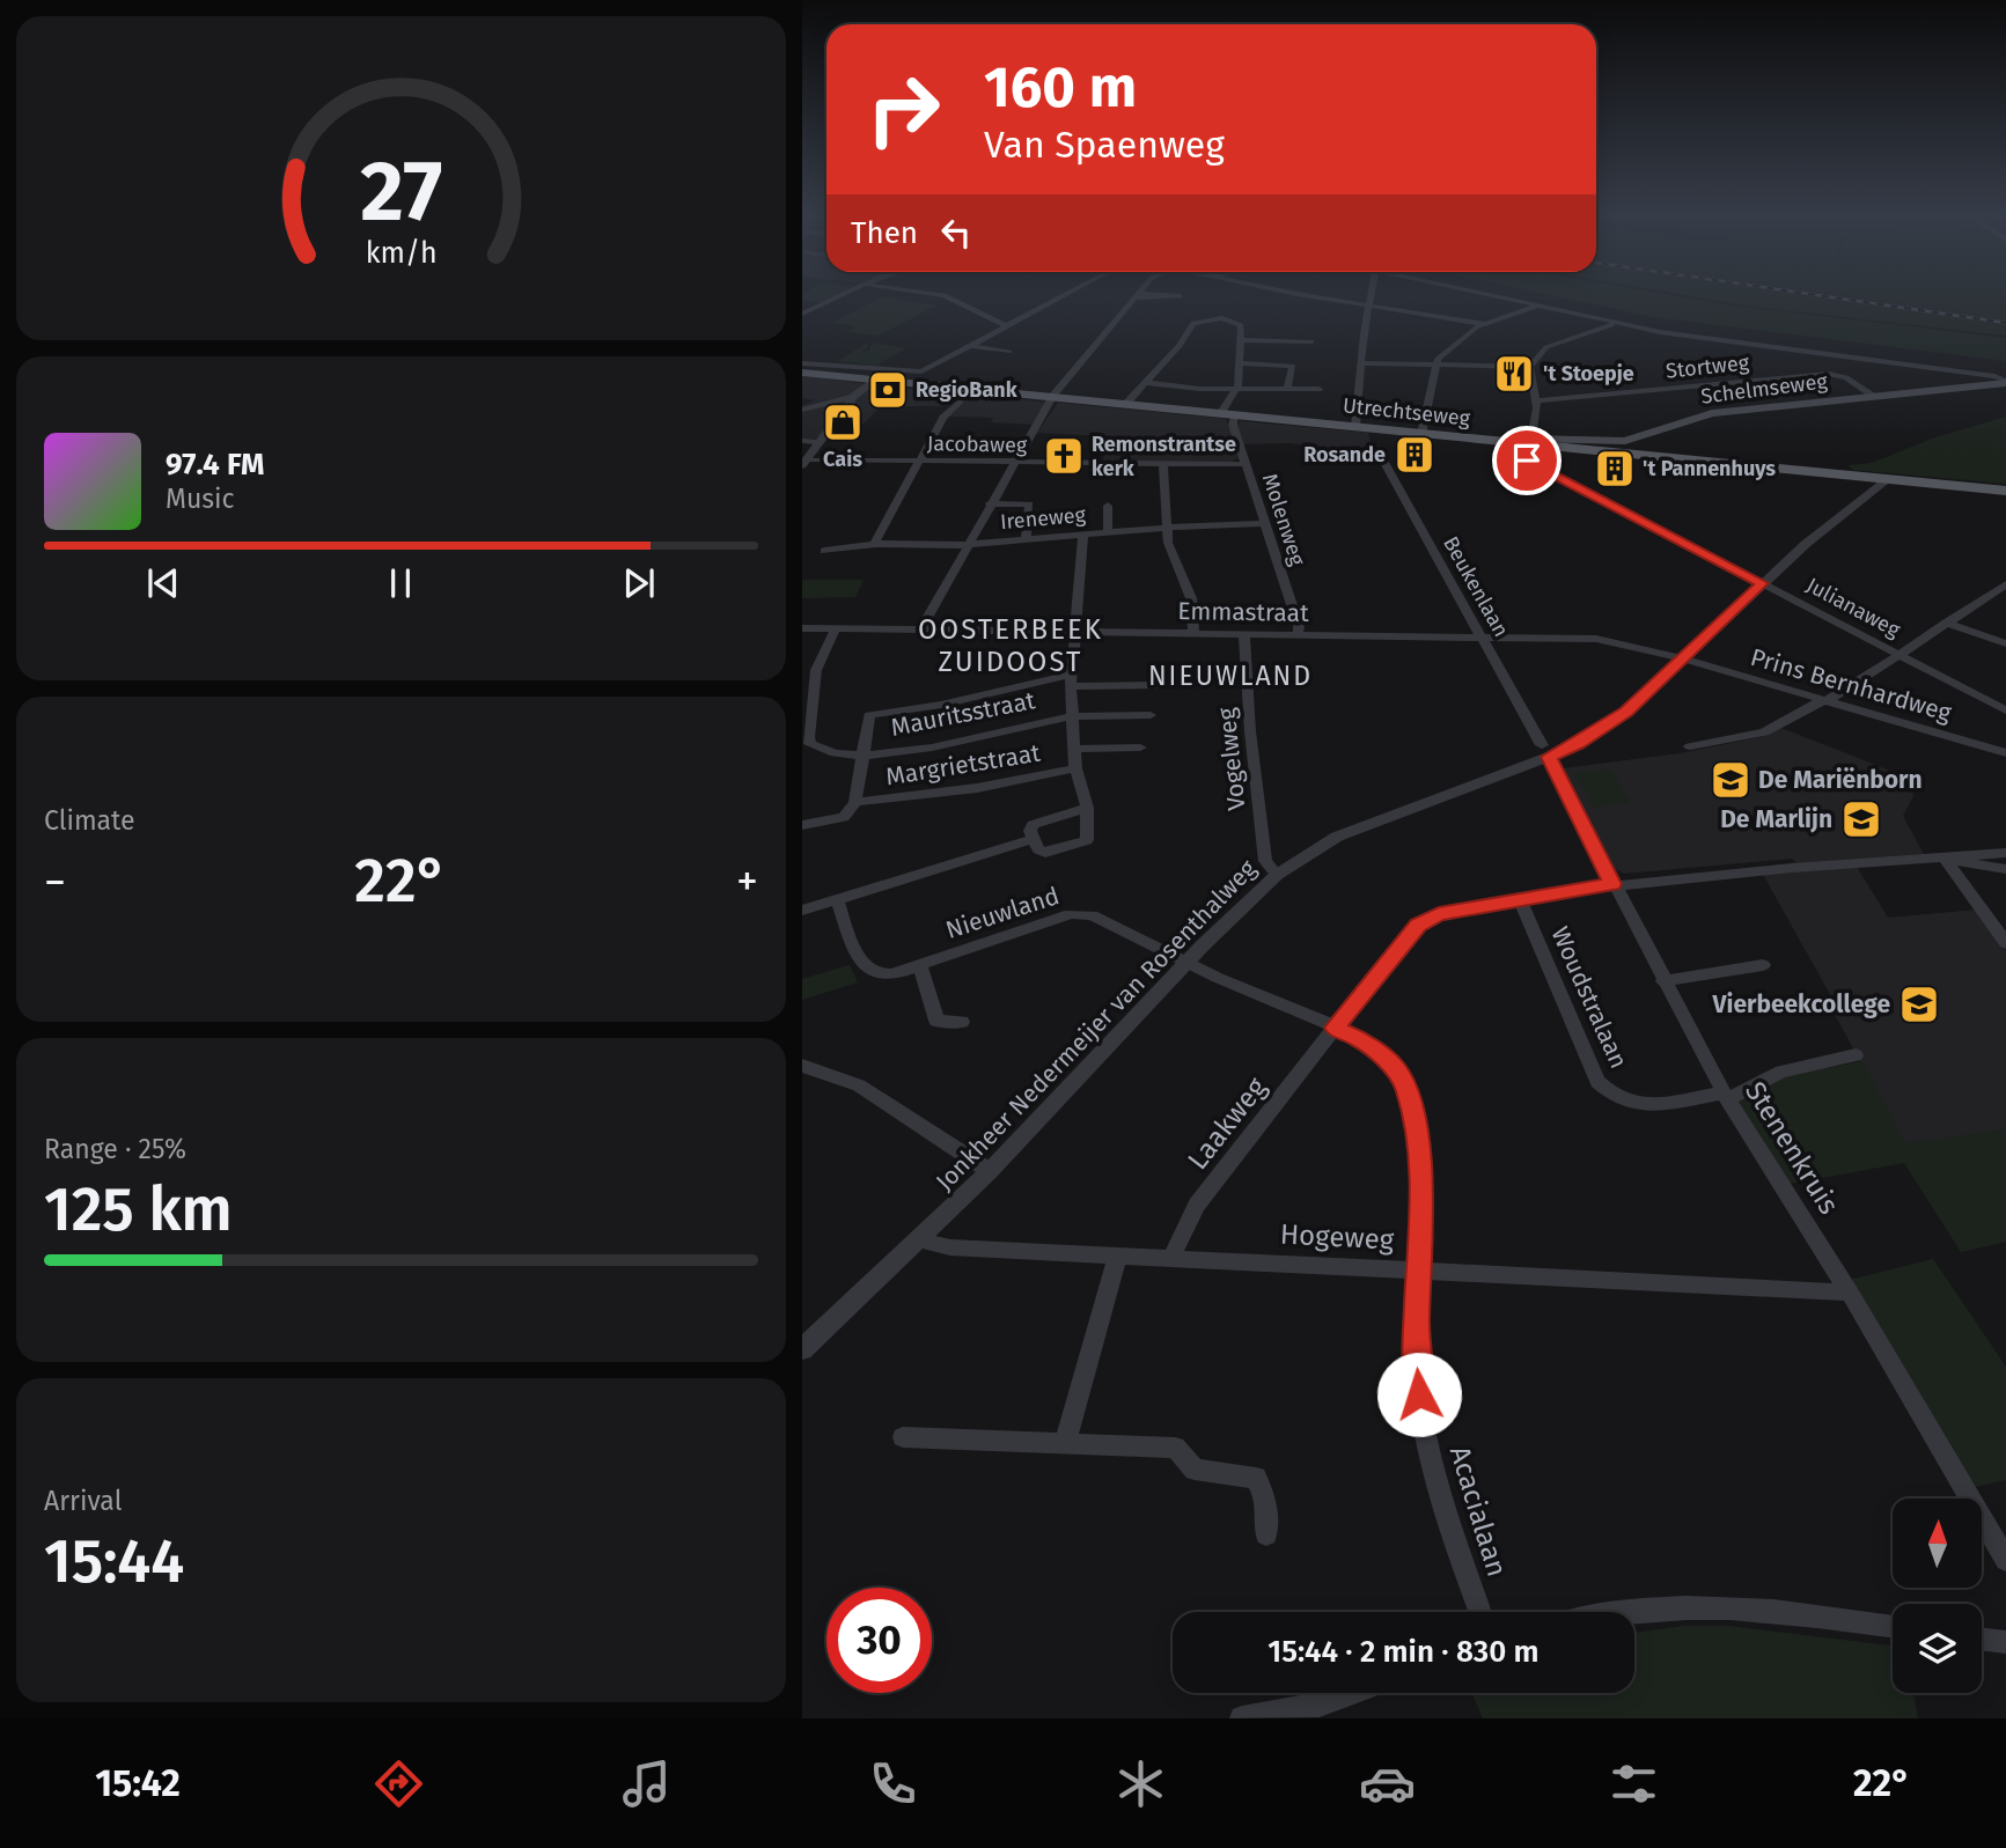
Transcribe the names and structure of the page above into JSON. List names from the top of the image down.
{
  "streets": {
    "main road": ["Schelmseweg", "Utrechtseweg"],
    "street": [
      "Stortweg",
      "Jacobaweg",
      "Ireneweg",
      "Molenweg",
      "Beukenlaan",
      "Julianaweg",
      "Emmastraat",
      "Prins Bernhardweg",
      "Mauritsstraat",
      "Vogelweg",
      "Margrietstraat",
      "Nieuwland",
      "Woudstralaan",
      "Jonkheer Nedermeijer van Rosenthalweg",
      "Laakweg",
      "Stenenkruis",
      "Hogeweg",
      "Acacialaan"
    ]
  },
  "crossings": [
    ["Stortweg", "Schelmseweg"],
    ["Schelmseweg", "Utrechtseweg"],
    ["Schelmseweg", "Julianaweg"],
    ["Utrechtseweg", "Molenweg"],
    ["Utrechtseweg", "Beukenlaan"],
    ["Utrechtseweg", "Julianaweg"],
    ["Utrechtseweg", "Jonkheer Nedermeijer van Rosenthalweg"],
    ["Jacobaweg", "Molenweg"],
    ["Ireneweg", "Molenweg"],
    ["Ireneweg", "Margrietstraat"],
    ["Molenweg", "Emmastraat"],
    ["Beukenlaan", "Emmastraat"],
    ["Beukenlaan", "Jonkheer Nedermeijer van Rosenthalweg"],
    ["Beukenlaan", "Stenenkruis"],
    ["Julianaweg", "Jonkheer Nedermeijer van Rosenthalweg"],
    ["Emmastraat", "Prins Bernhardweg"],
    ["Emmastraat", "Mauritsstraat"],
    ["Emmastraat", "Vogelweg"],
    ["Emmastraat", "Margrietstraat"],
    ["Emmastraat", "Jonkheer Nedermeijer van Rosenthalweg"],
    ["Prins Bernhardweg", "Jonkheer Nedermeijer van Rosenthalweg"],
    ["Mauritsstraat", "Margrietstraat"],
    ["Vogelweg", "Jonkheer Nedermeijer van Rosenthalweg"],
    ["Margrietstraat", "Nieuwland"],
    ["Nieuwland", "Jonkheer Nedermeijer van Rosenthalweg"],
    ["Nieuwland", "Acacialaan"],
    ["Woudstralaan", "Stenenkruis"],
    ["Jonkheer Nedermeijer van Rosenthalweg", "Stenenkruis"],
    ["Jonkheer Nedermeijer van Rosenthalweg", "Hogeweg"],
    ["Jonkheer Nedermeijer van Rosenthalweg", "Acacialaan"],
    ["Laakweg", "Hogeweg"],
    ["Laakweg", "Acacialaan"],
    ["Stenenkruis", "Hogeweg"],
    ["Hogeweg", "Acacialaan"]
  ],
  "districts": ["OOSTERBEEK ZUIDOOST", "NIEUWLAND"],
  "places": {
    "restaurant": ["'t Stoepje"],
    "bank": ["RegioBank"],
    "shop": ["Cais"],
    "building": ["Rosande", "'t Pannenhuys"],
    "church": ["Remonstrantse kerk"],
    "school or university": ["De Mariënborn", "De Marlijn", "Vierbeekcollege"]
  },
  "north": "top",
  "page": {
    "turn": ["160 m", "Van Spaenweg"],
    "then": "Then",
    "song": ["97.4 FM", "Music"],
    "tile": [
      "Climate",
      ["Range · 25%", "125 km"],
      ["Arrival", "15:44"]
    ],
    "heat": ["−", "22°", "+"],
    "limit": "30",
    "trip": "15:44 · 2 min · 830 m",
    "tabs": ["15:42", "22°"],
    "gauge": ["27", "km/h"]
  }
}
